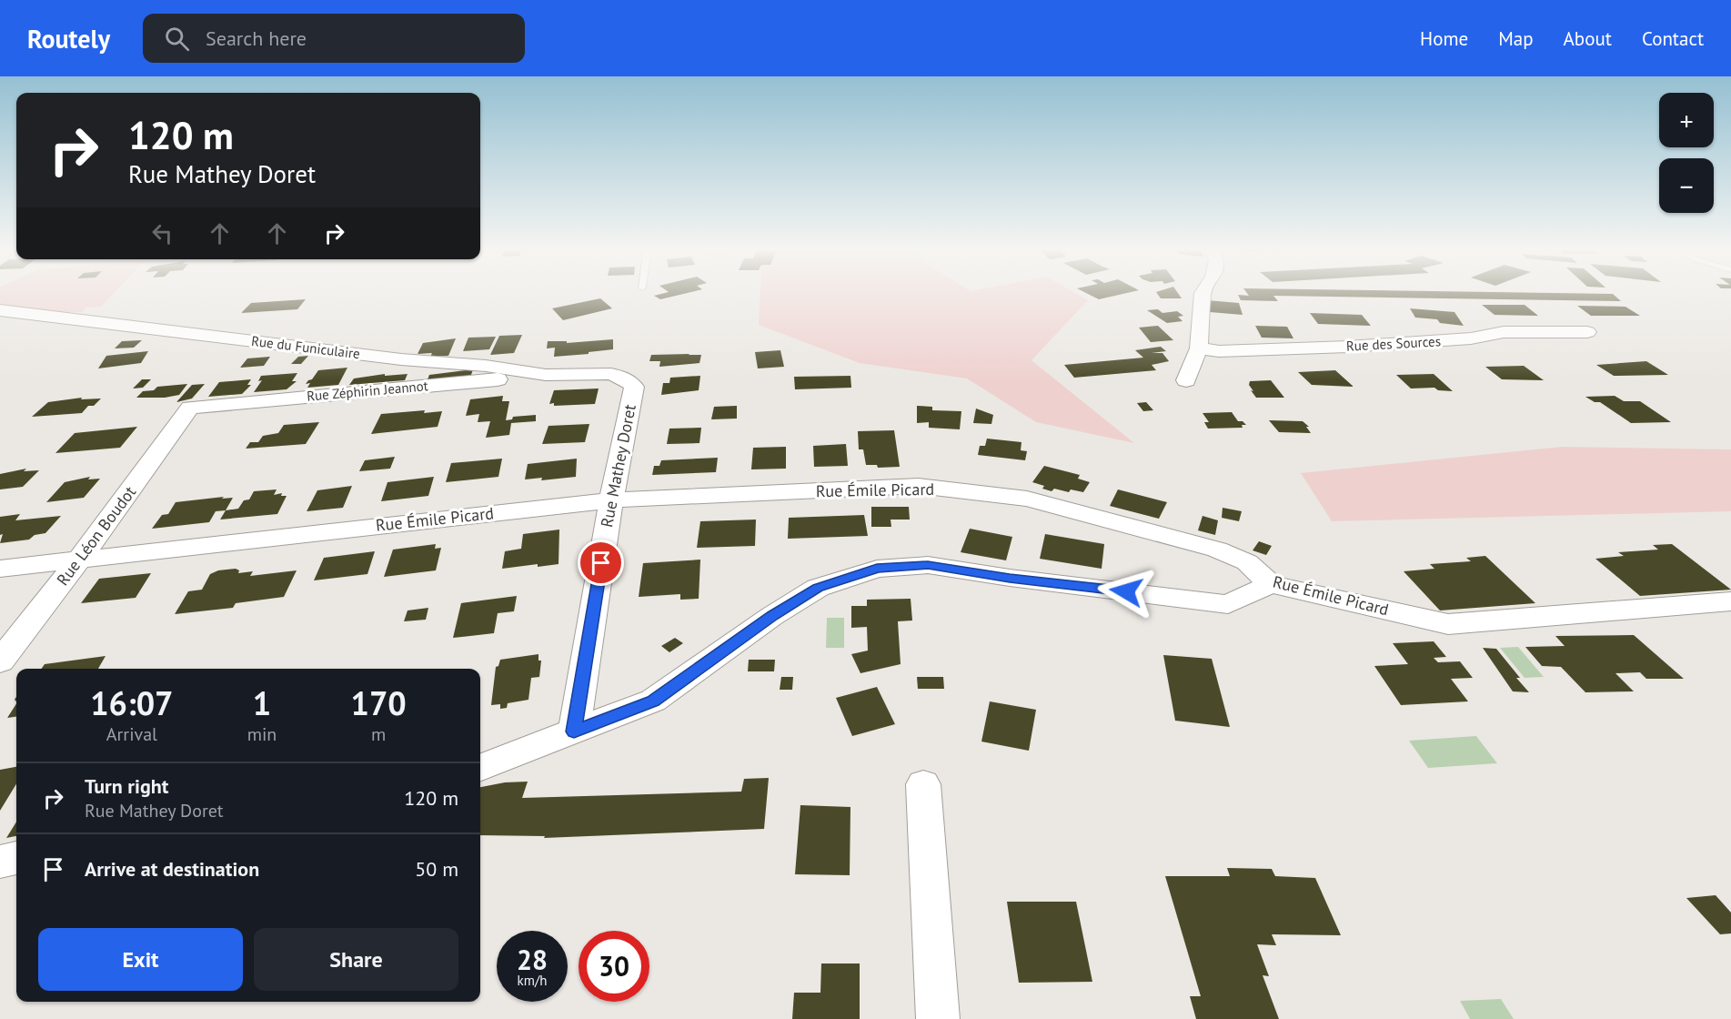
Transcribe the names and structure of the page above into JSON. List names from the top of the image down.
{
  "streets": {
    "street": [
      "Rue des Sources",
      "Rue du Funiculaire",
      "Rue Zéphirin Jeannot",
      "Rue Mathey Doret",
      "Rue Émile Picard",
      "Rue Léon Boudot"
    ]
  },
  "crossings": [
    ["Rue du Funiculaire", "Rue Zéphirin Jeannot"],
    ["Rue du Funiculaire", "Rue Mathey Doret"],
    ["Rue Zéphirin Jeannot", "Rue Léon Boudot"],
    ["Rue Mathey Doret", "Rue Émile Picard"],
    ["Rue Émile Picard", "Rue Léon Boudot"]
  ],
  "page": {
    "header": "Routely",
    "search": "Search here",
    "nav": [
      "Home",
      "Map",
      "About",
      "Contact"
    ],
    "map_buttons": ["+", "−"],
    "turn": ["120 m", "Rue Mathey Doret"],
    "eta": [
      "16:07",
      "Arrival",
      "1",
      "min",
      "170",
      "m"
    ],
    "list": [
      {
        "name": "Turn right",
        "note": "Rue Mathey Doret",
        "value": "120 m"
      },
      {
        "name": "Arrive at destination",
        "value": "50 m"
      }
    ],
    "buttons": ["Exit", "Share"],
    "speed": "28 km/h",
    "limit": "30"
  }
}
